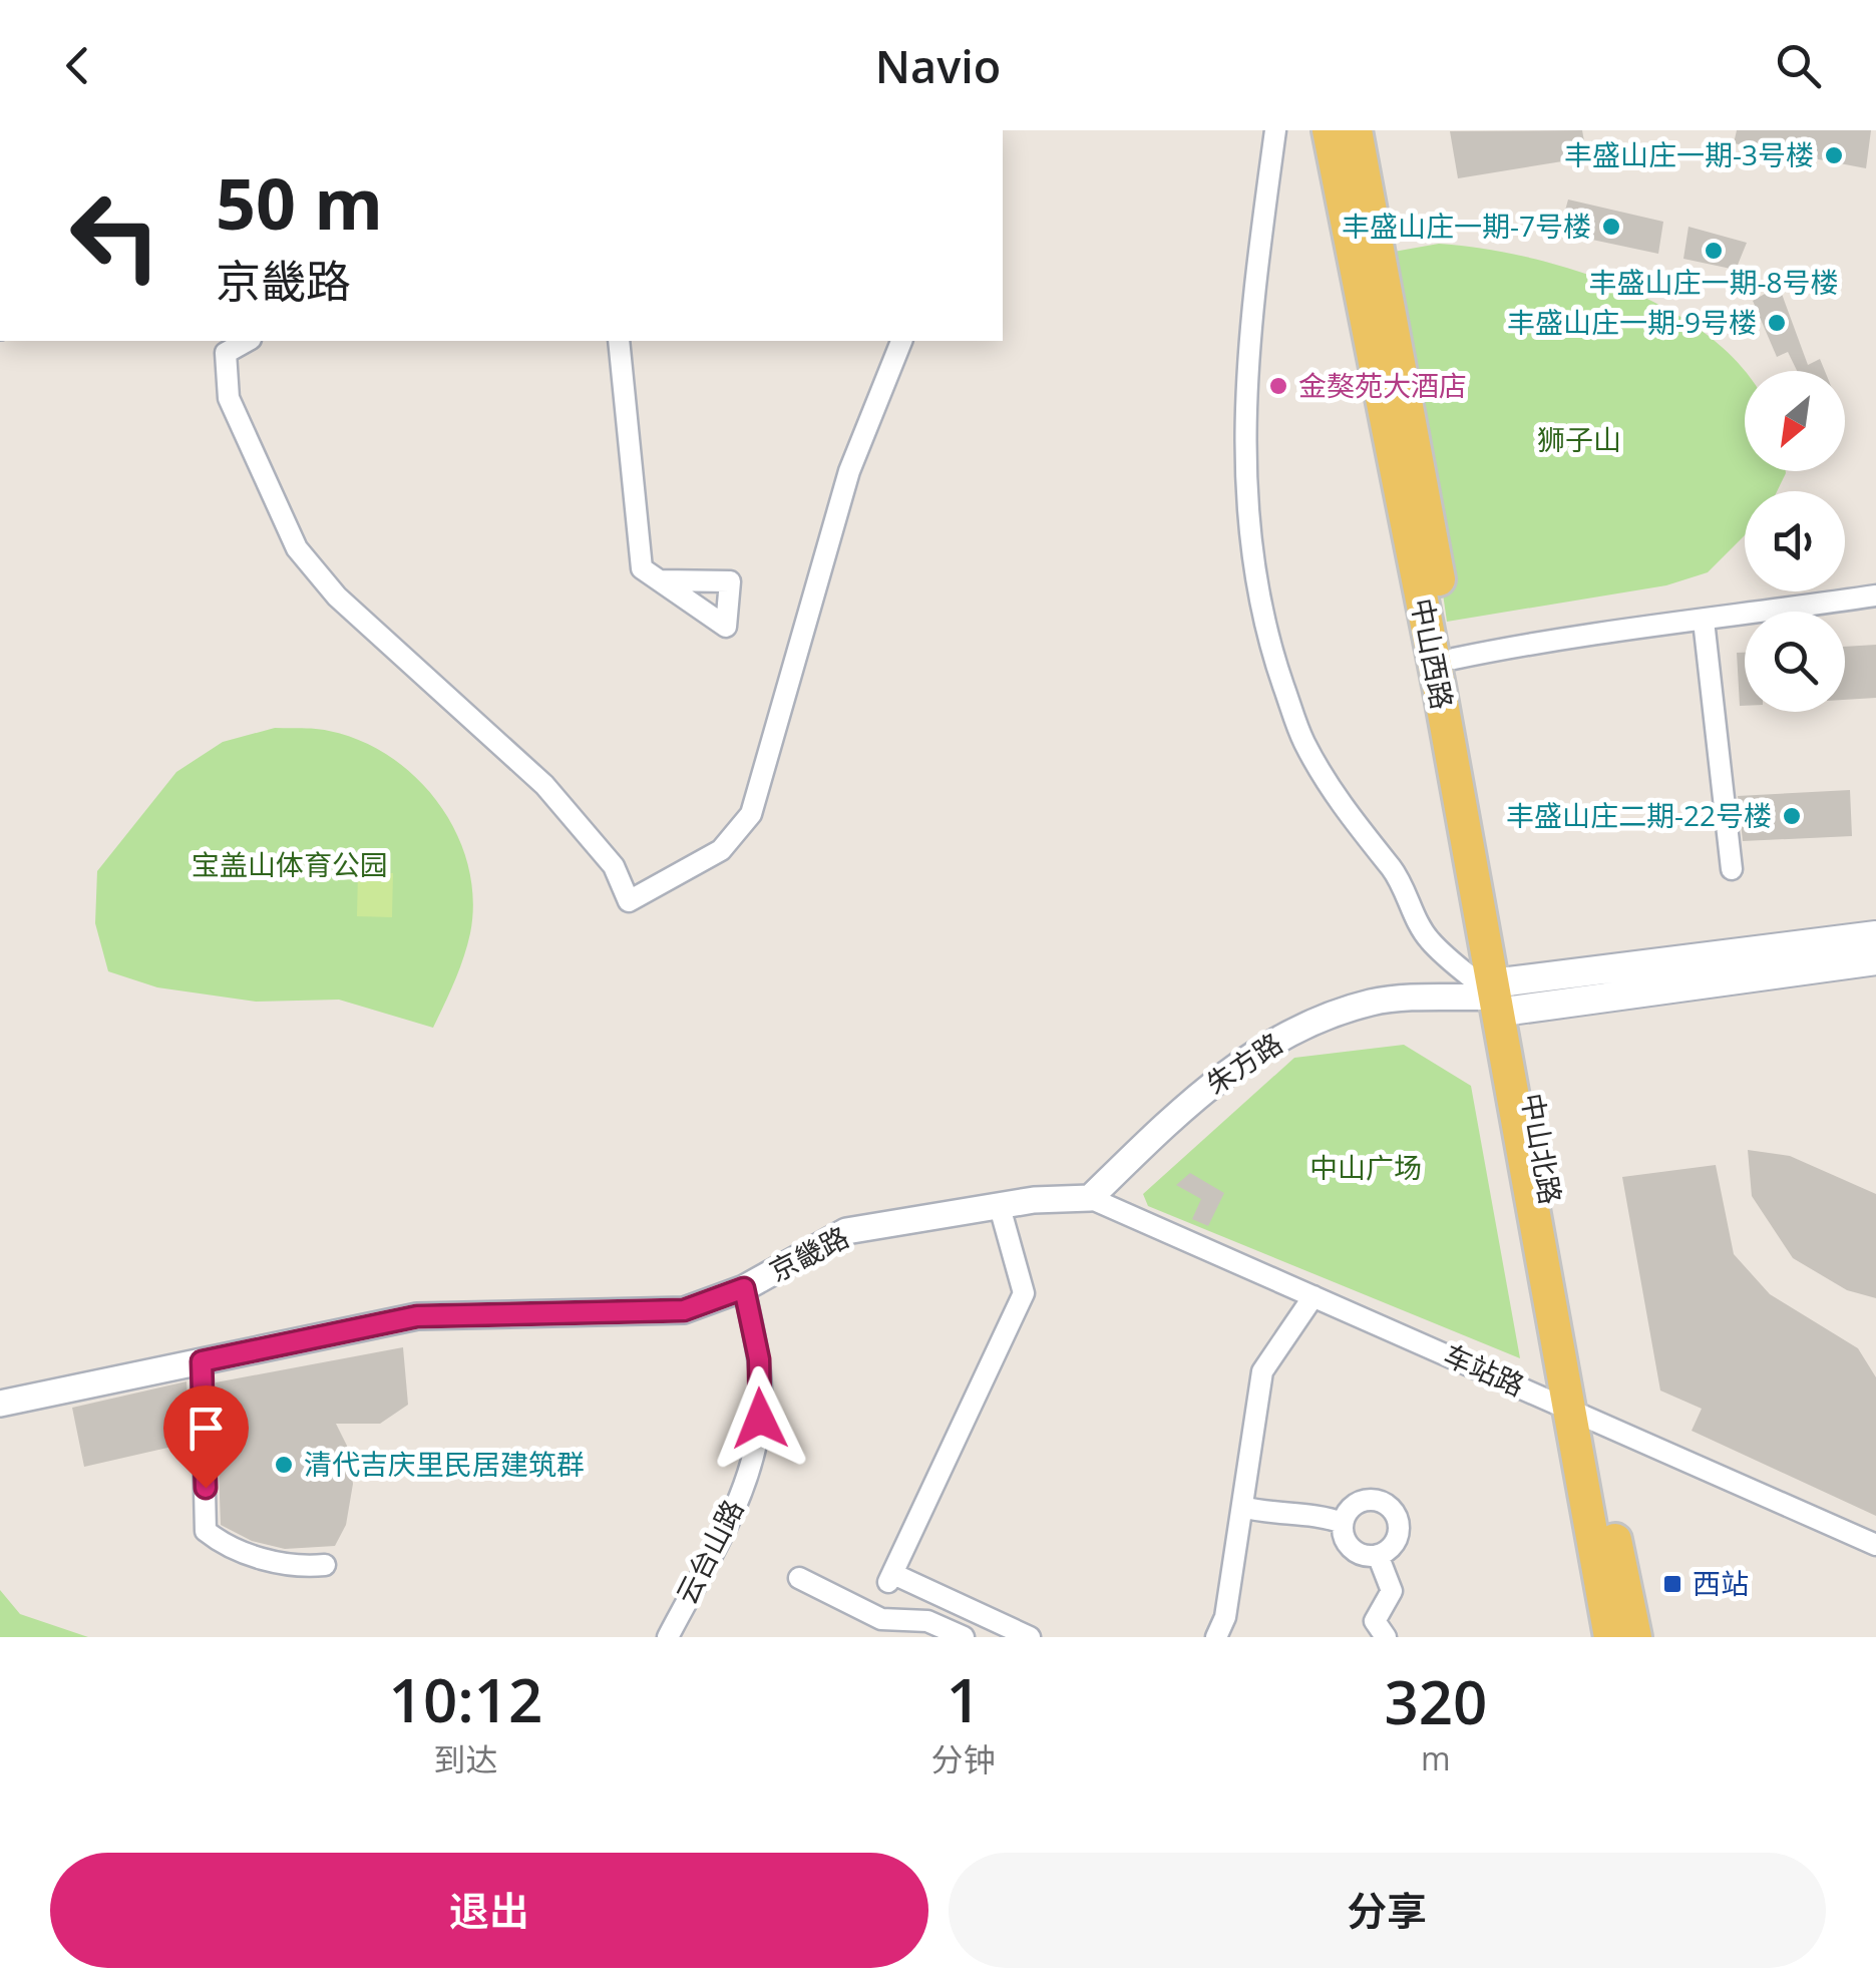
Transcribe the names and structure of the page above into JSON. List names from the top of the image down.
{
  "streets": {
    "main road": ["中山西路", "朱方路", "中山北路"],
    "street": ["京畿路", "车站路", "云台山路"]
  },
  "crossings": [
    ["中山西路", "朱方路"],
    ["中山西路", "中山北路"],
    ["朱方路", "中山北路"],
    ["朱方路", "京畿路"],
    ["朱方路", "车站路"],
    ["中山北路", "车站路"],
    ["京畿路", "车站路"],
    ["京畿路", "云台山路"]
  ],
  "parks": ["狮子山", "宝盖山体育公园", "中山广场"],
  "places": {
    "other": [
      "丰盛山庄一期-3号楼",
      "丰盛山庄一期-7号楼",
      "丰盛山庄一期-8号楼",
      "丰盛山庄一期-9号楼",
      "金獒苑大酒店",
      "丰盛山庄二期-22号楼",
      "清代吉庆里民居建筑群"
    ],
    "transit": ["西站"]
  },
  "north": "bottom left",
  "page": {
    "header": "Navio",
    "turn": ["50 m", "京畿路"],
    "eta": [
      "10:12",
      "到达",
      "1",
      "分钟",
      "320",
      "m"
    ],
    "buttons": ["退出", "分享"]
  }
}
